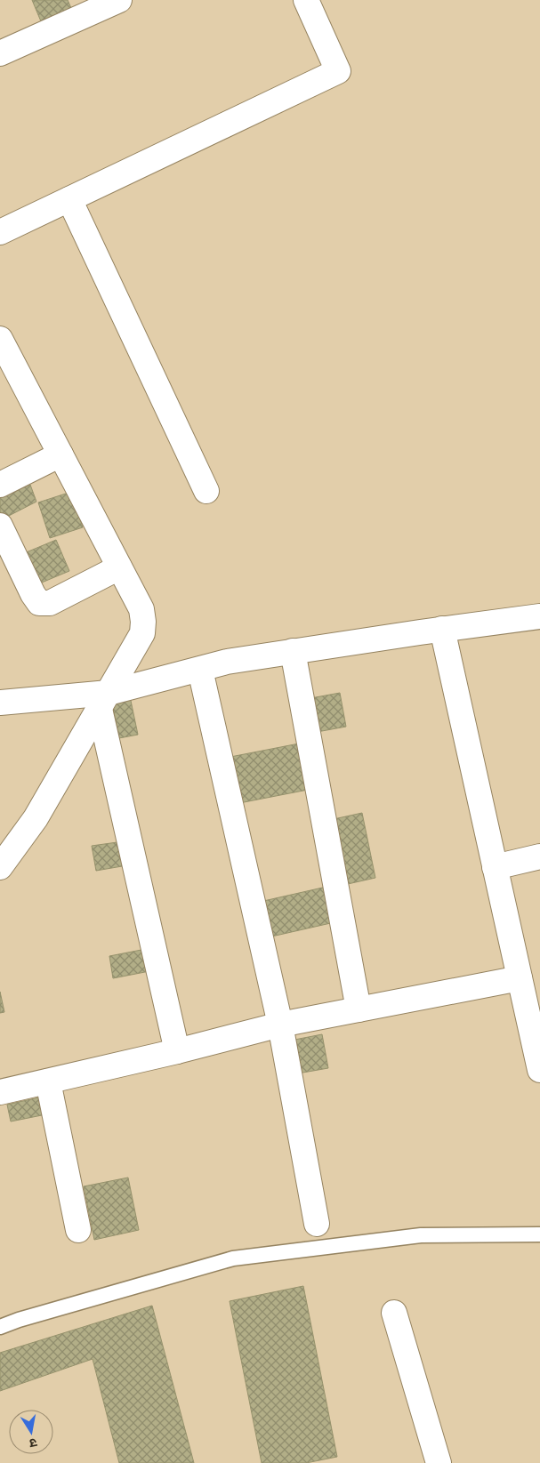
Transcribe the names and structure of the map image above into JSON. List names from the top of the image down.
{
  "north": "bottom"
}
